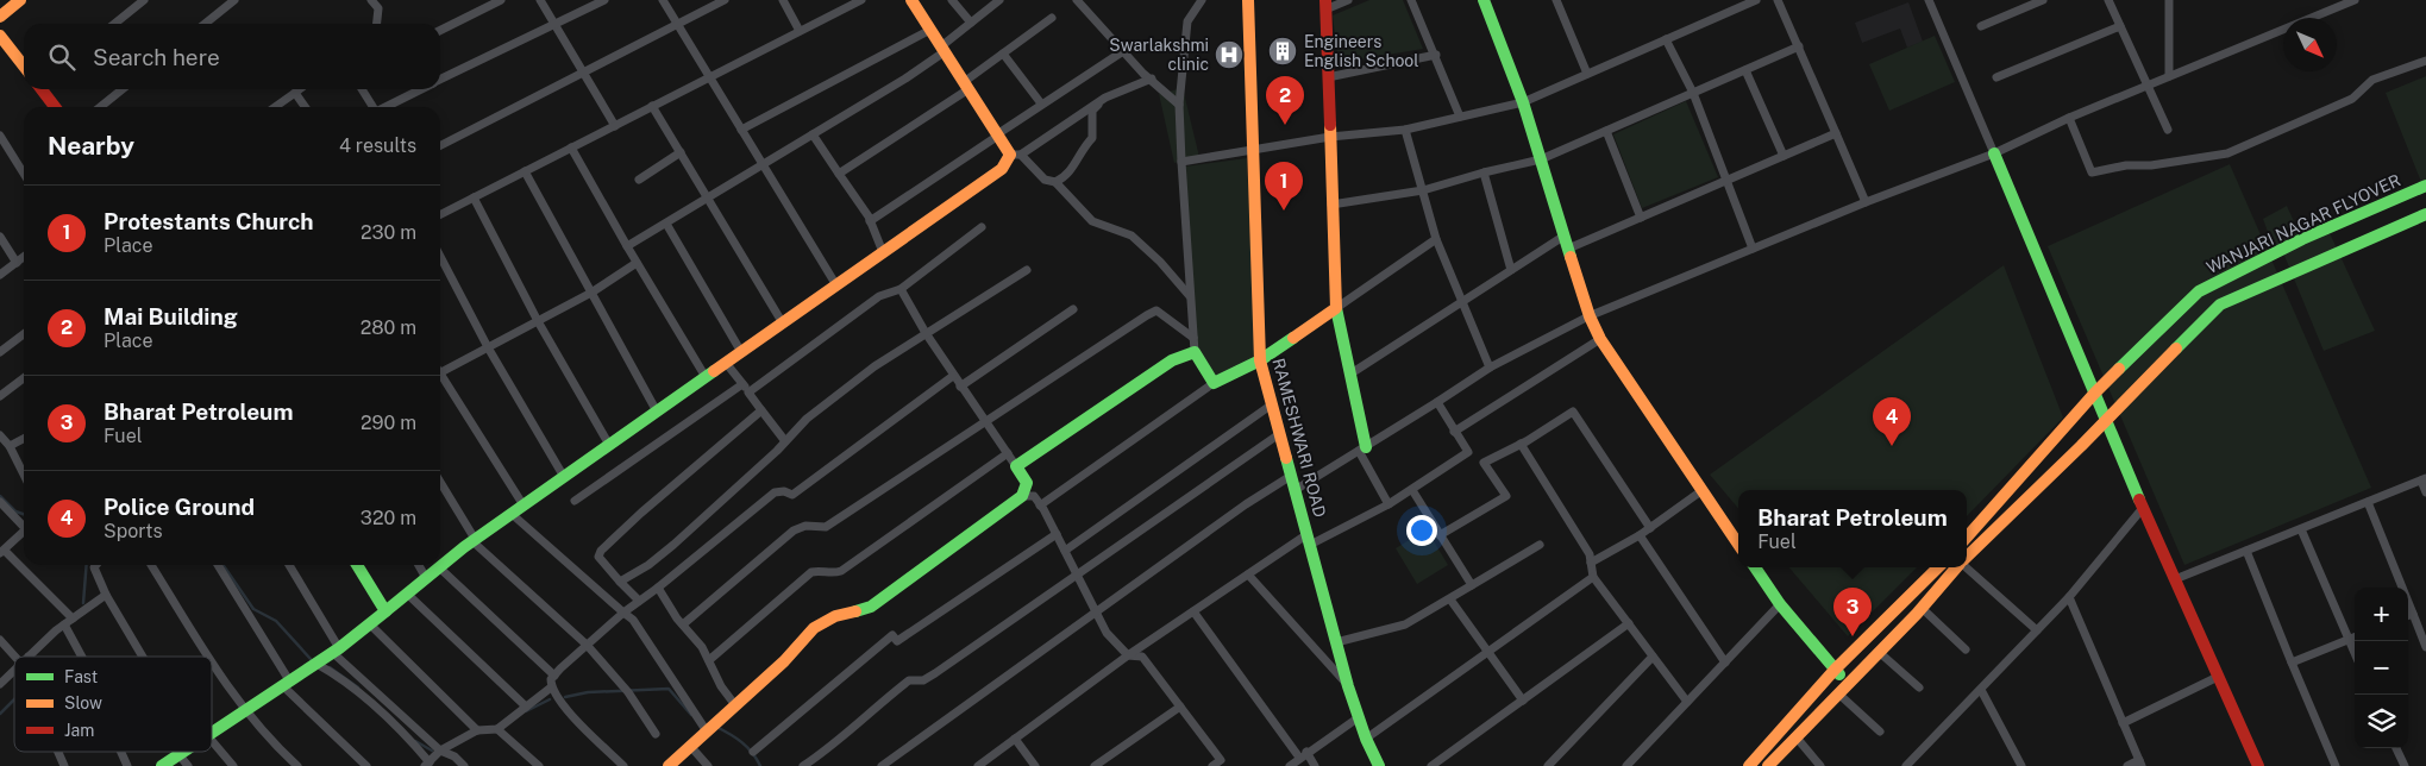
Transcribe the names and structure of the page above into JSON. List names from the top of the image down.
{
  "streets": {
    "street": ["WANJARI NAGAR FLYOVER", "RAMESHWARI ROAD"]
  },
  "places": {
    "building": ["Engineers English School"],
    "hospital": ["Swarlakshmi clinic"]
  },
  "legend": ["Fast", "Slow", "Jam"],
  "north": "bottom right",
  "page": {
    "search": "Search here",
    "pins": [
      "2",
      "1",
      "4",
      "3"
    ],
    "heading": ["Nearby", "4 results"],
    "list": [
      {
        "mark": "1",
        "name": "Protestants Church",
        "note": "Place",
        "value": "230 m"
      },
      {
        "mark": "2",
        "name": "Mai Building",
        "note": "Place",
        "value": "280 m"
      },
      {
        "mark": "3",
        "name": "Bharat Petroleum",
        "note": "Fuel",
        "value": "290 m"
      },
      {
        "mark": "4",
        "name": "Police Ground",
        "note": "Sports",
        "value": "320 m"
      }
    ],
    "popup": ["Bharat Petroleum", "Fuel"],
    "map_buttons": ["+", "−"]
  }
}
